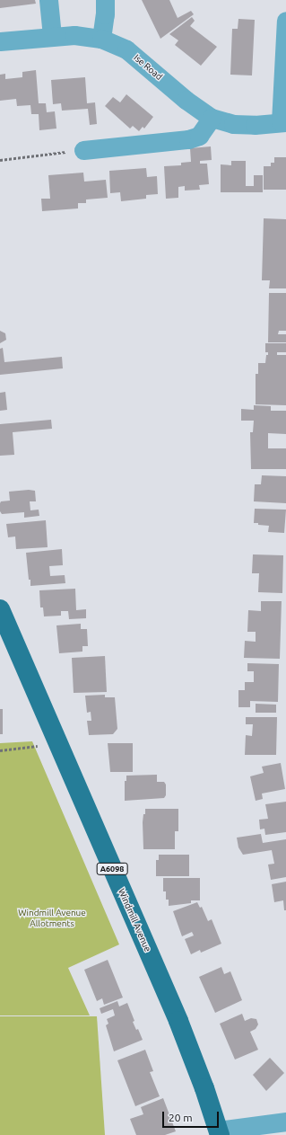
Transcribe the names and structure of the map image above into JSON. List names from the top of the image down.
{
  "streets": {
    "main road": ["A6098", "Windmill Avenue"],
    "street": ["Ise Road"]
  },
  "parks": ["Windmill Avenue Allotments"],
  "scale_bar": "20 m"
}
